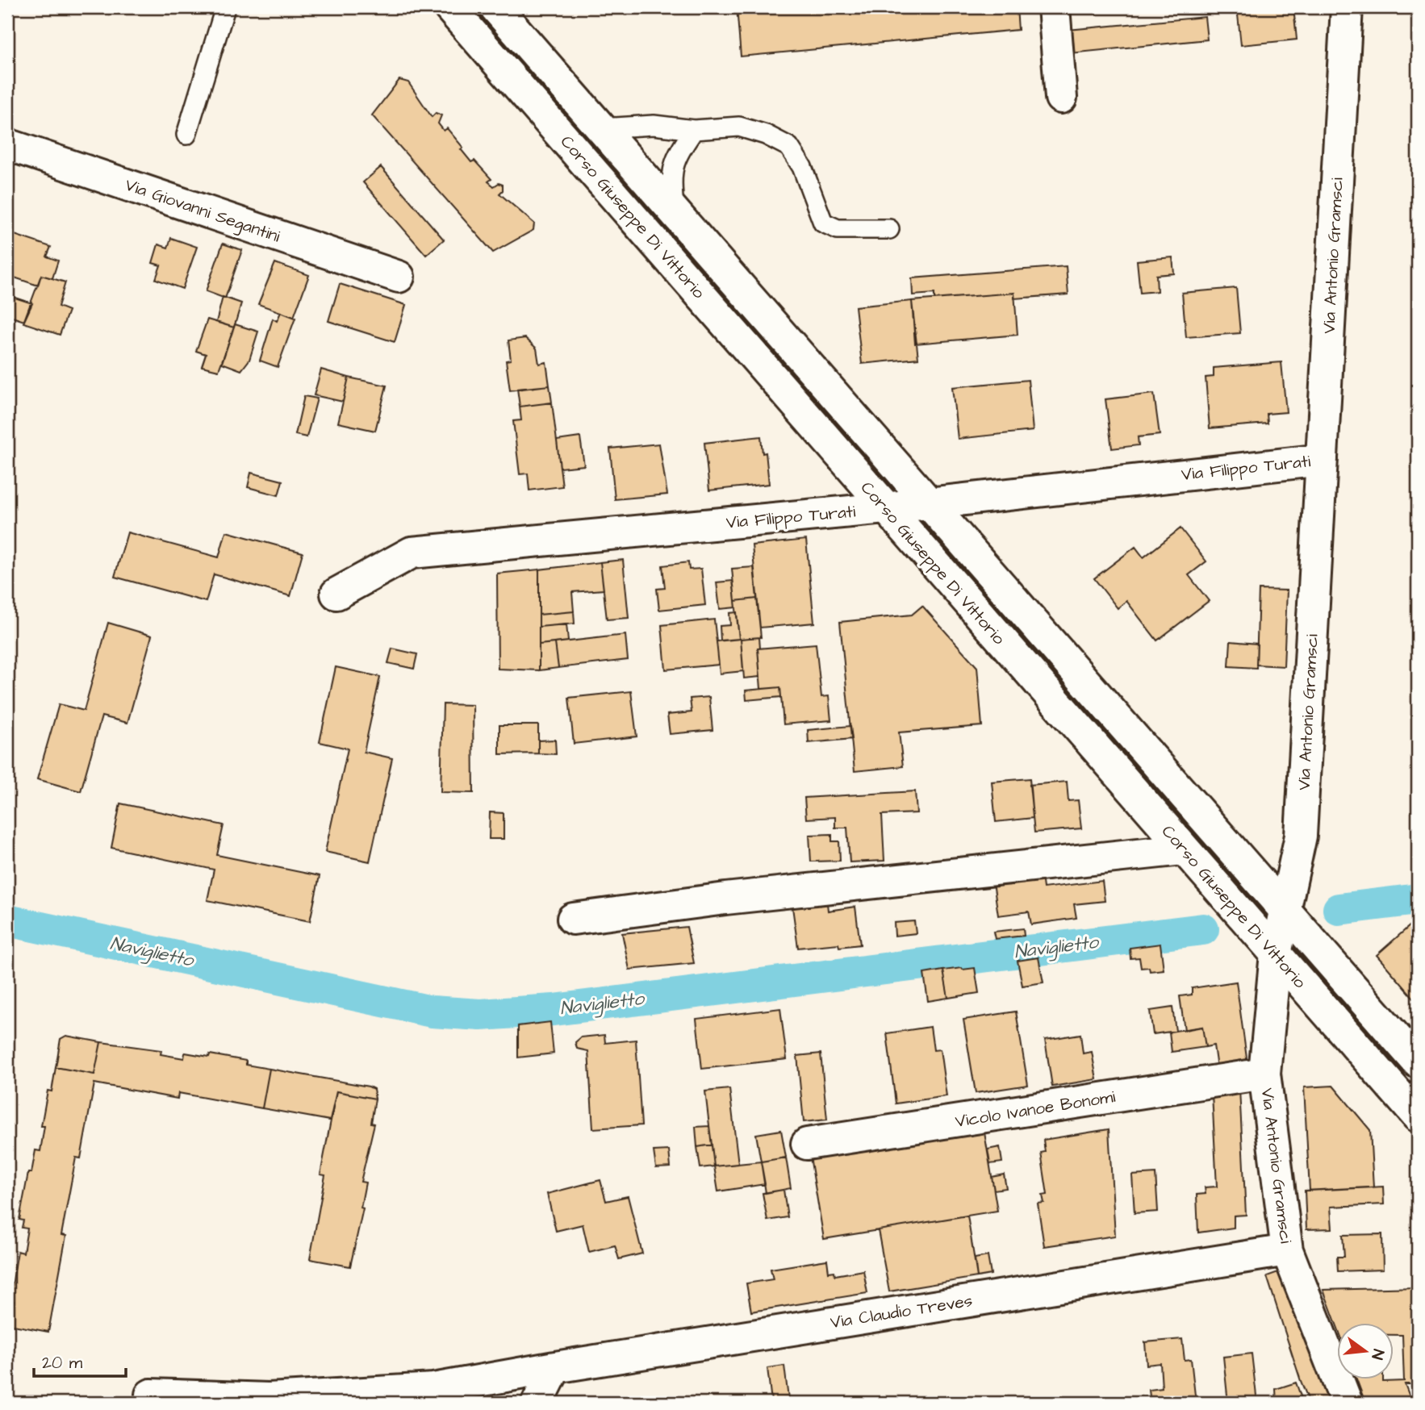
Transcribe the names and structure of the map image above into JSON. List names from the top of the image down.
{
  "streets": {
    "street": [
      "Via Giovanni Segantini",
      "Corso Giuseppe Di Vittorio",
      "Via Antonio Gramsci",
      "Via Filippo Turati",
      "Vicolo Ivanoe Bonomi",
      "Via Claudio Treves"
    ]
  },
  "crossings": [
    ["Corso Giuseppe Di Vittorio", "Via Antonio Gramsci"],
    ["Corso Giuseppe Di Vittorio", "Via Filippo Turati"],
    ["Via Antonio Gramsci", "Via Filippo Turati"],
    ["Via Antonio Gramsci", "Vicolo Ivanoe Bonomi"],
    ["Via Antonio Gramsci", "Via Claudio Treves"]
  ],
  "water": ["Naviglietto"],
  "scale_bar": "20 m",
  "north": "right"
}
